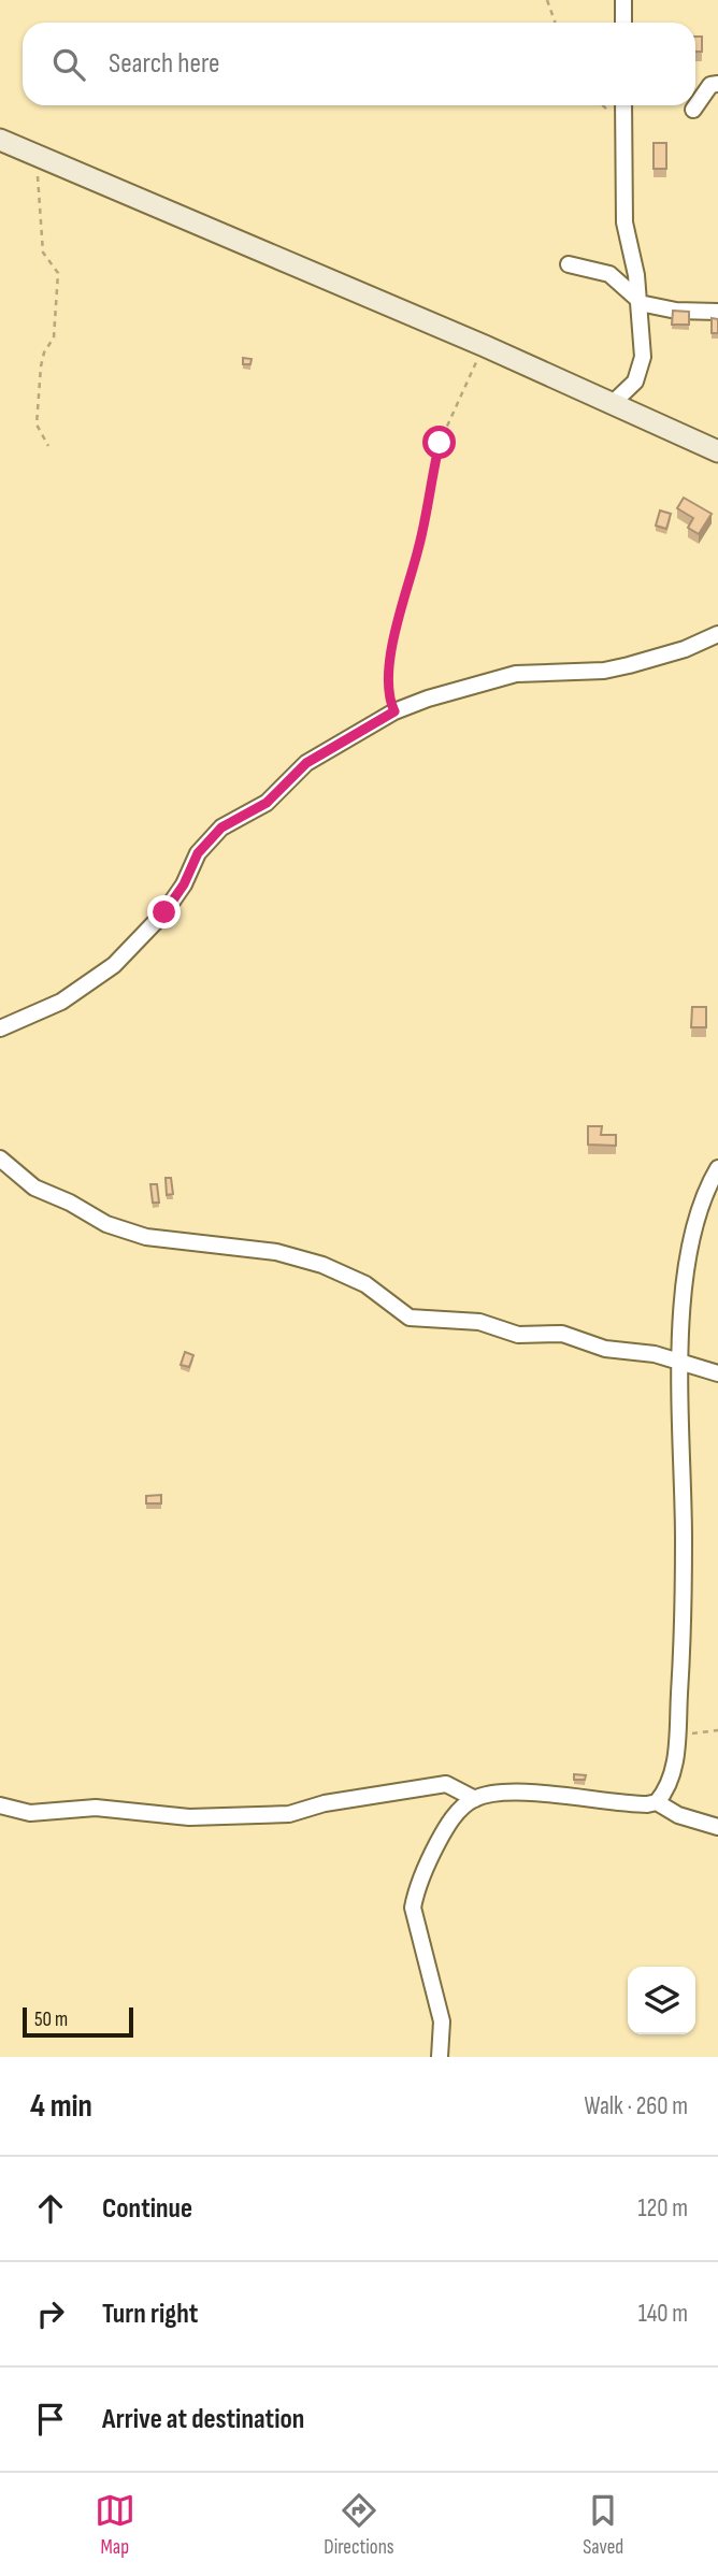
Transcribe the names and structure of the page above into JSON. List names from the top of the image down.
{
  "scale_bar": "50 m",
  "page": {
    "search": "Search here",
    "scale": "50 m",
    "heading": ["4 min", "Walk · 260 m"],
    "list": [
      ["Continue", "120 m"],
      ["Turn right", "140 m"],
      "Arrive at destination"
    ],
    "nav": ["Map", "Directions", "Saved"]
  }
}
